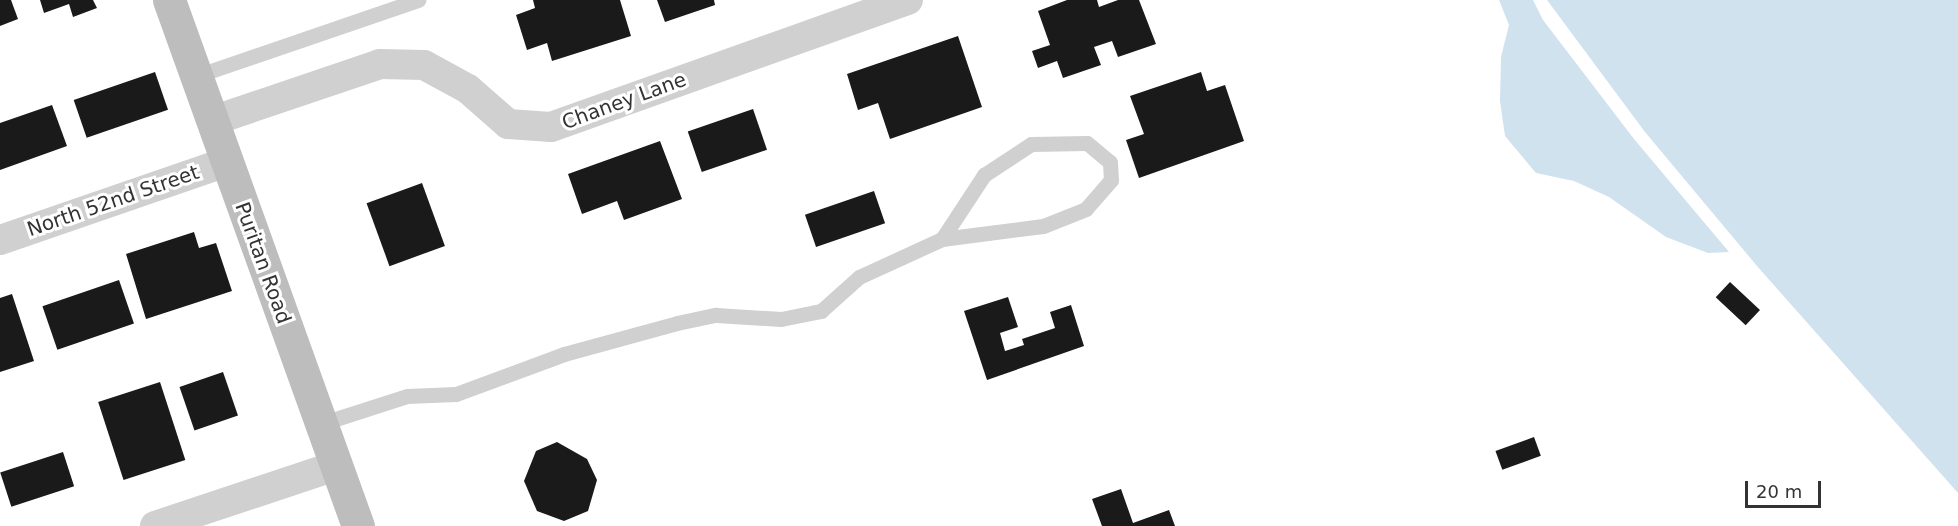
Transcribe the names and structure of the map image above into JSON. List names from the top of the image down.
{
  "streets": {
    "street": ["Chaney Lane", "North 52nd Street", "Puritan Road"]
  },
  "crossings": [
    ["Chaney Lane", "Puritan Road"],
    ["North 52nd Street", "Puritan Road"]
  ],
  "scale_bar": "20 m"
}
